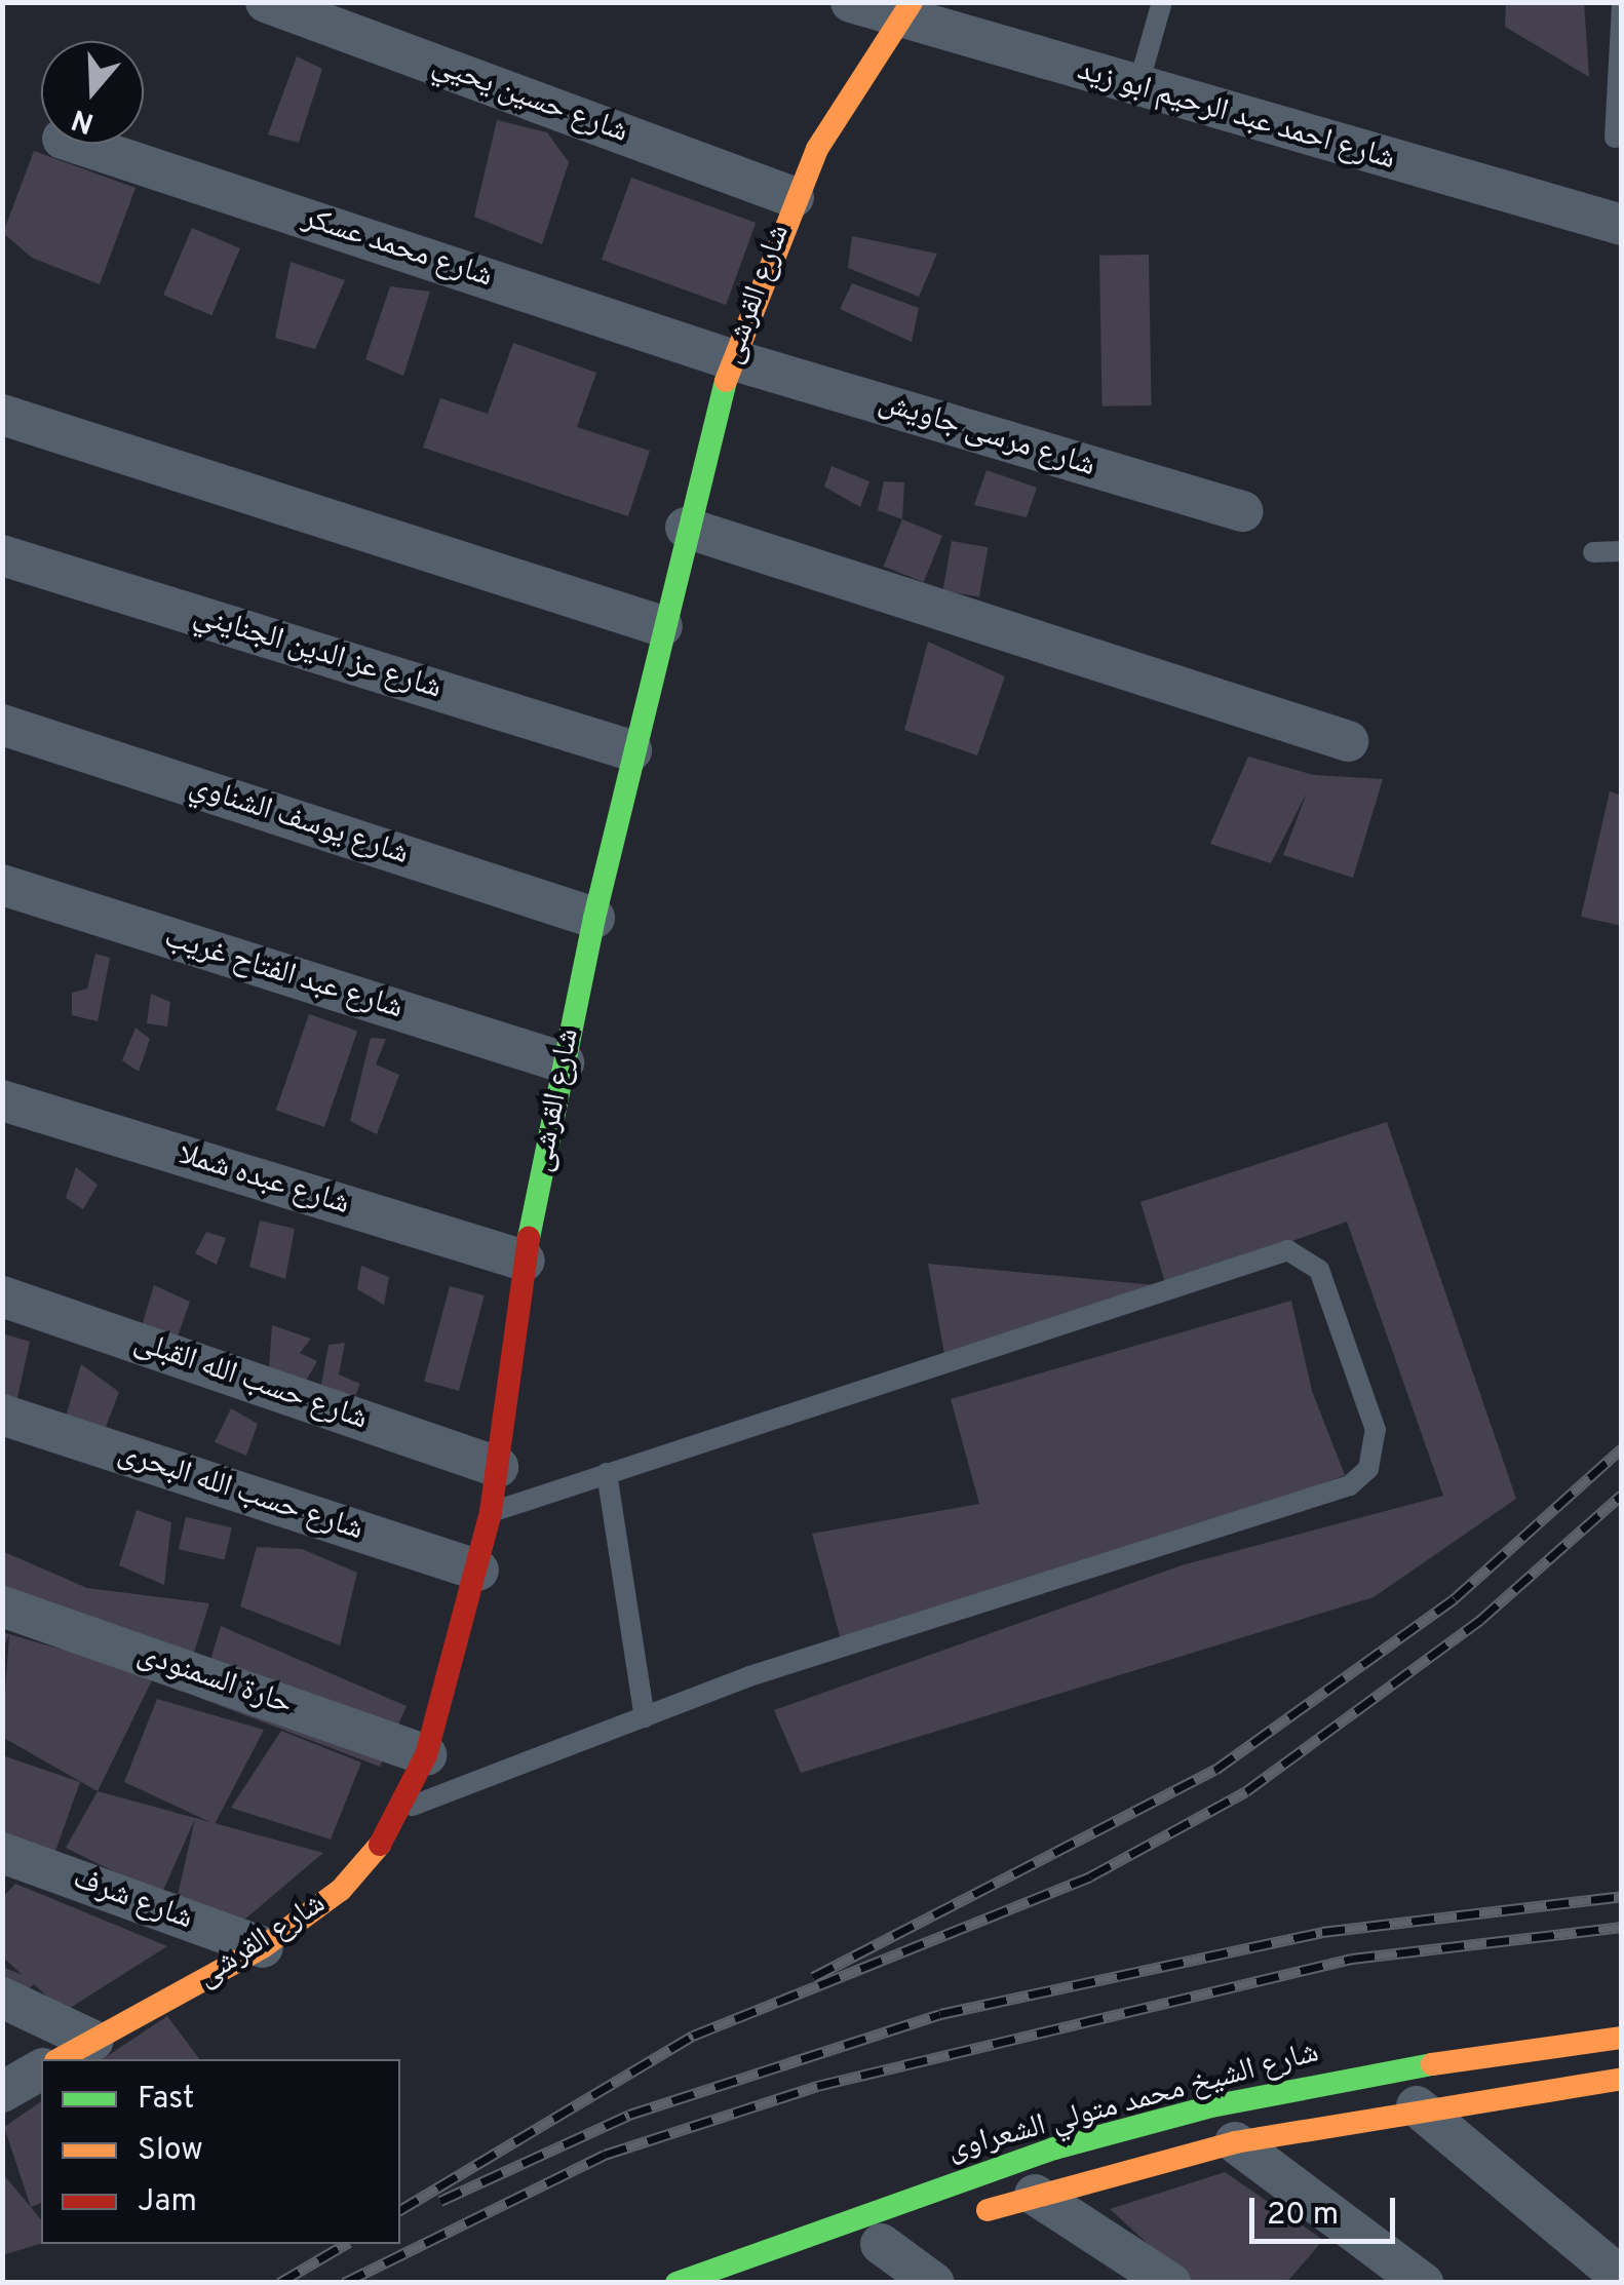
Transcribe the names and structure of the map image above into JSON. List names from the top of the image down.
{
  "streets": {
    "street": [
      "شارع حسين يحيي",
      "شارع احمد عبد الرحيم ابو زيد",
      "شارع محمد عسكر",
      "شارع القرشى",
      "شارع مرسى جاويش",
      "شارع عز الدين الجنايني",
      "شارع يوسف الشناوي",
      "شارع عبد الفتاح غريب",
      "شارع عبده شملا",
      "شارع حسب الله القبلى",
      "شارع حسب الله البحرى",
      "حارة السمنودى",
      "شارع شرف",
      "شارع الشيخ محمد متولي الشعراوى"
    ]
  },
  "crossings": [
    ["شارع حسين يحيي", "شارع القرشى"],
    ["شارع احمد عبد الرحيم ابو زيد", "شارع القرشى"],
    ["شارع محمد عسكر", "شارع القرشى"],
    ["شارع محمد عسكر", "شارع مرسى جاويش"],
    ["شارع القرشى", "شارع مرسى جاويش"],
    ["شارع القرشى", "شارع عز الدين الجنايني"],
    ["شارع القرشى", "شارع يوسف الشناوي"],
    ["شارع القرشى", "شارع عبد الفتاح غريب"],
    ["شارع القرشى", "شارع عبده شملا"],
    ["شارع القرشى", "شارع حسب الله القبلى"],
    ["شارع القرشى", "شارع حسب الله البحرى"],
    ["شارع القرشى", "حارة السمنودى"],
    ["شارع القرشى", "شارع شرف"]
  ],
  "legend": ["Fast", "Slow", "Jam"],
  "scale_bar": "20 m",
  "north": "bottom"
}
